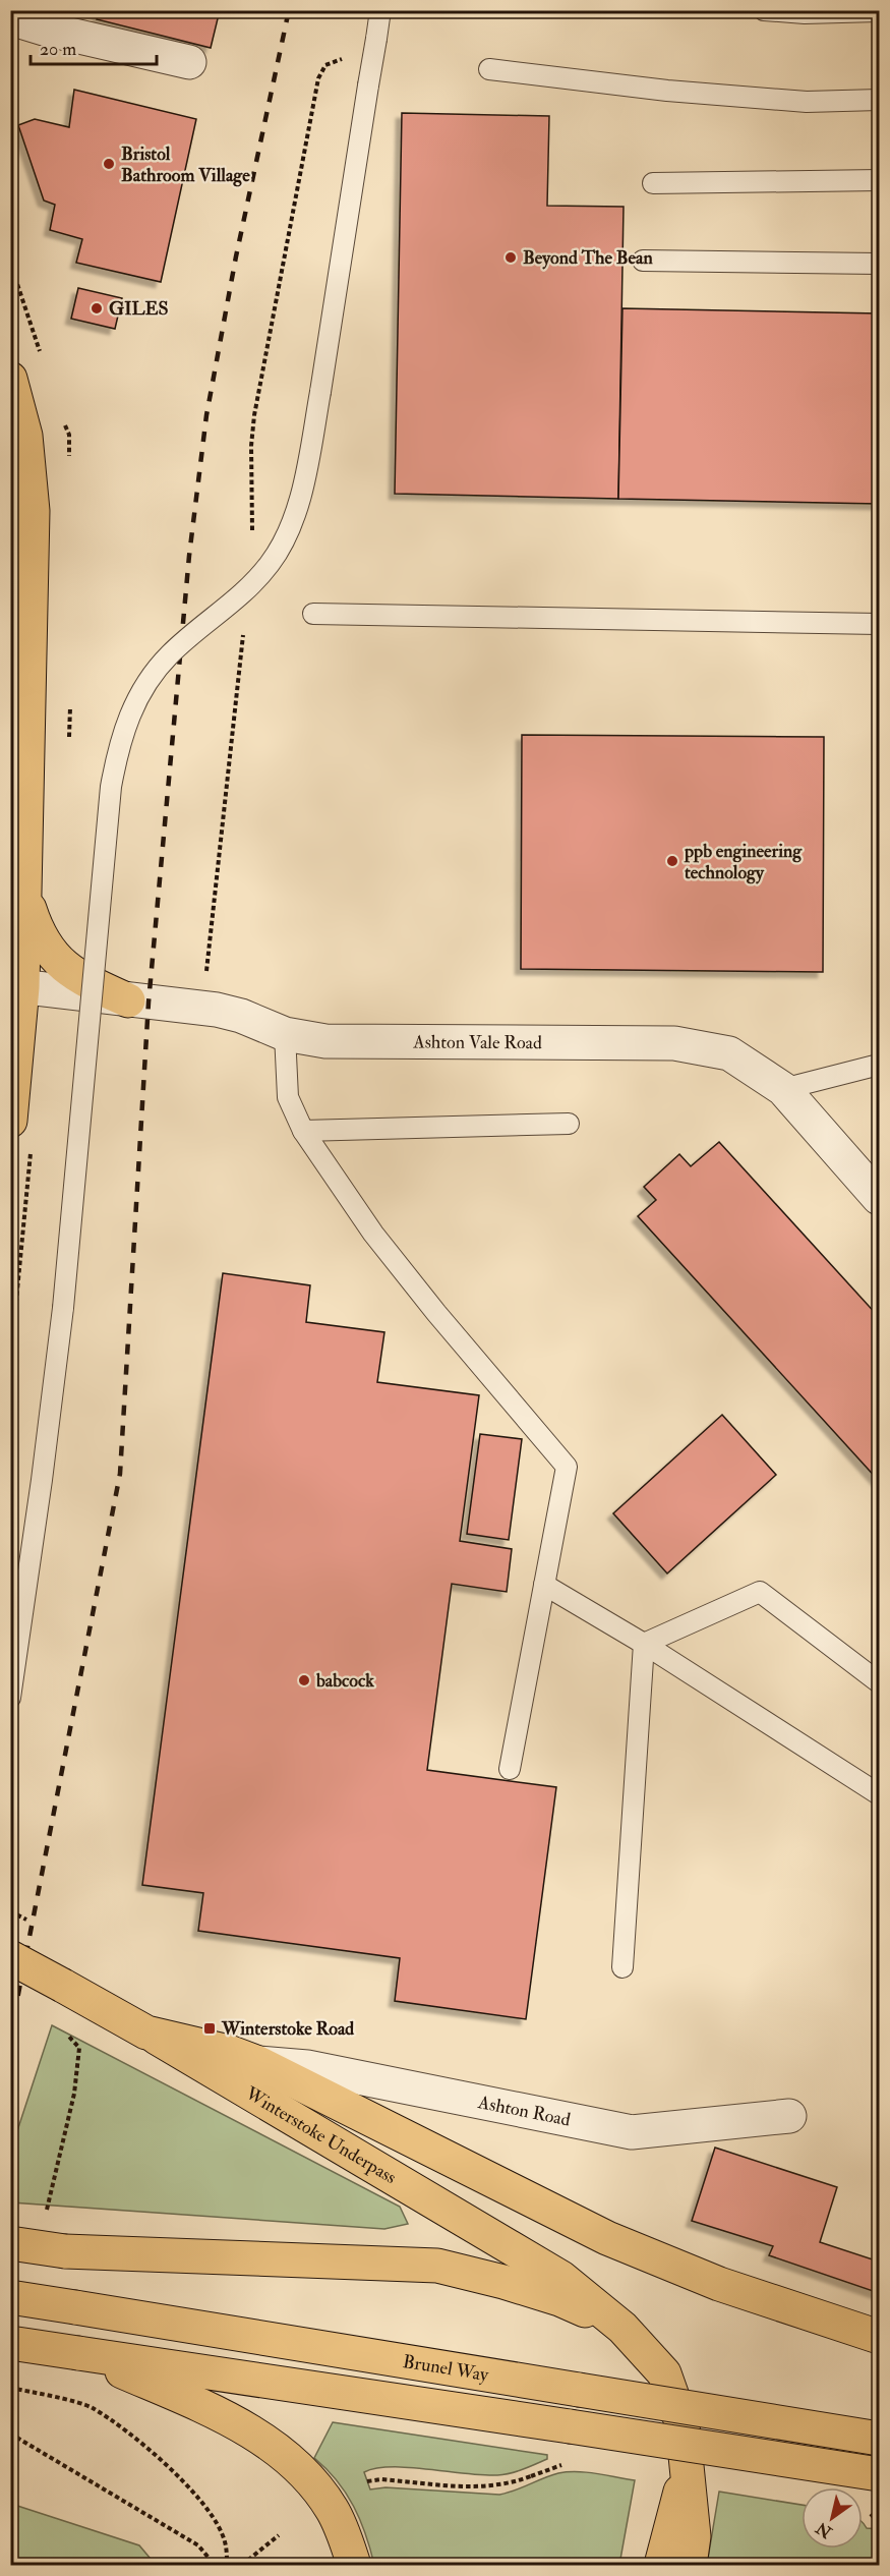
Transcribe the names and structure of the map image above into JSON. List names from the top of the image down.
{
  "streets": {
    "main road": ["Winterstoke Underpass", "Brunel Way"],
    "street": ["Ashton Vale Road", "Ashton Road"]
  },
  "places": {
    "other": [
      "Bristol Bathroom Village",
      "Beyond The Bean",
      "GILES",
      "ppb engineering technology",
      "babcock"
    ],
    "transit": ["Winterstoke Road"]
  },
  "scale_bar": "20 m",
  "north": "bottom left"
}
